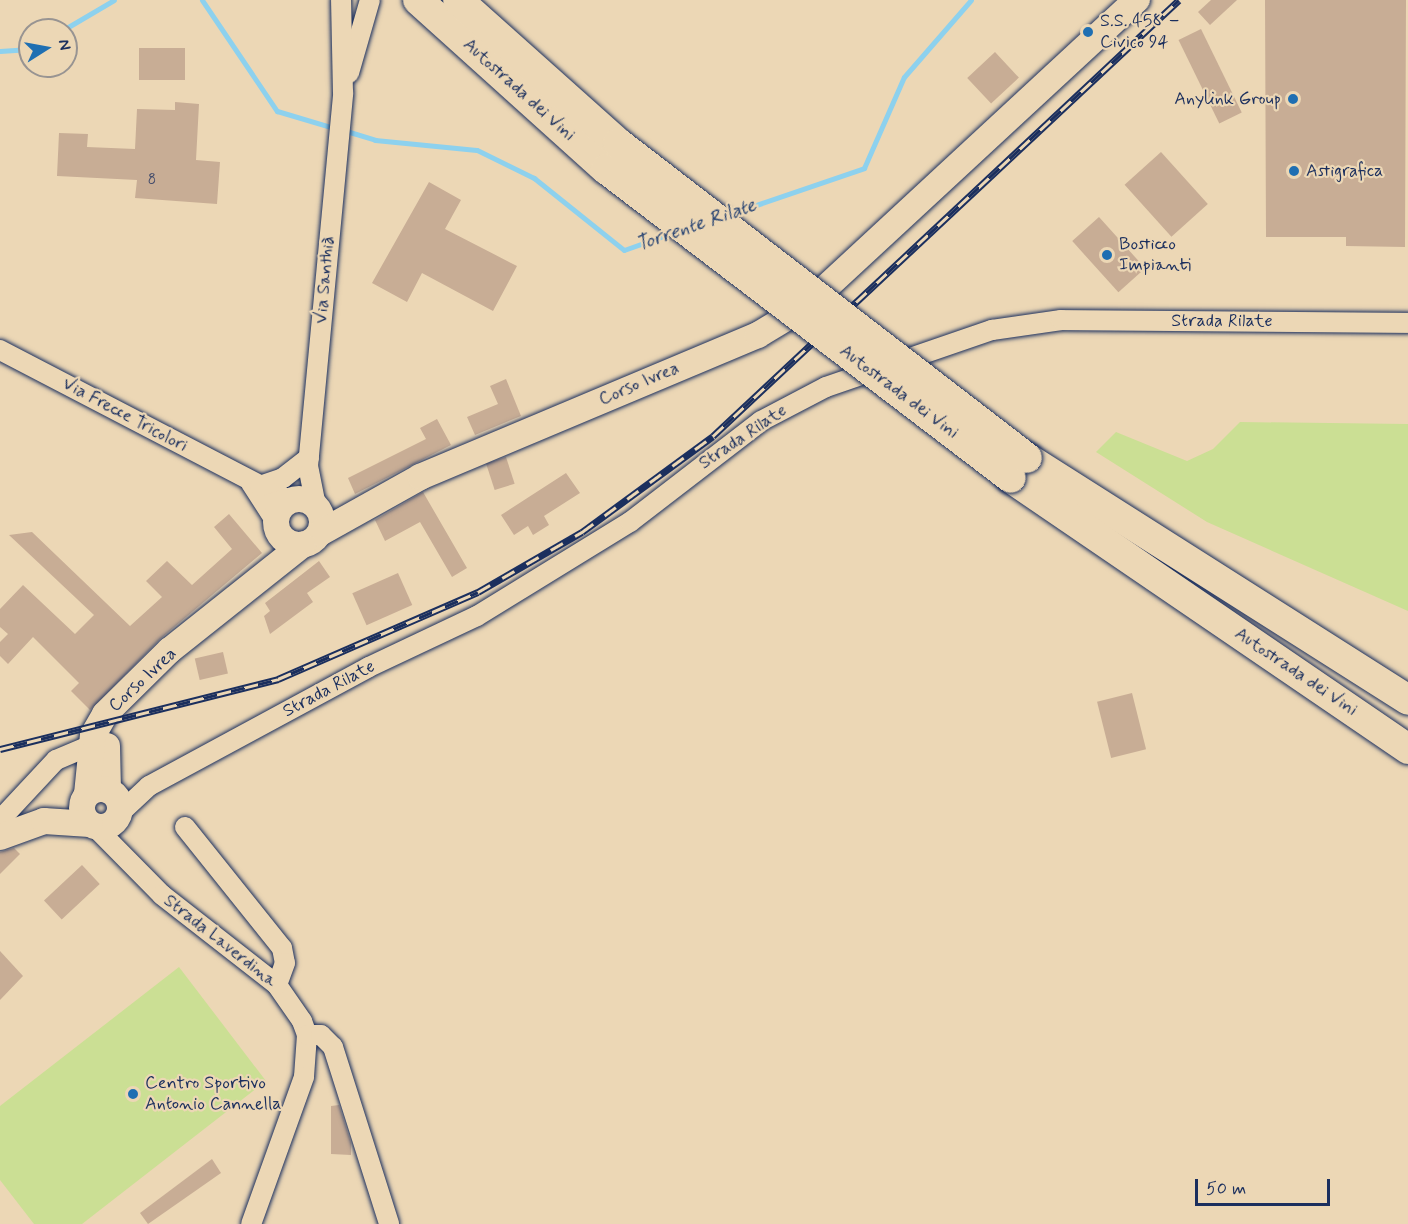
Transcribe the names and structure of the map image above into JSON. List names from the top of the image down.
{
  "streets": {
    "highway": ["Autostrada dei Vini"],
    "main road": ["Corso Ivrea"],
    "street": [
      "Via Santhià",
      "Strada Rilate",
      "Via Frecce Tricolori",
      "Strada Laverdina"
    ]
  },
  "crossings": [
    ["Via Santhià", "Corso Ivrea"],
    ["Via Santhià", "Via Frecce Tricolori"],
    ["Strada Rilate", "Corso Ivrea"],
    ["Strada Rilate", "Strada Laverdina"],
    ["Corso Ivrea", "Via Frecce Tricolori"],
    ["Corso Ivrea", "Strada Laverdina"]
  ],
  "water": ["Torrente Rilate"],
  "places": [
    "S.S. 458 – Civico 94",
    "Anylink Group",
    "Astigrafica",
    "Bosticco Impianti",
    "Centro Sportivo Antonio Cannella"
  ],
  "house_numbers": ["8"],
  "scale_bar": "50 m",
  "north": "right"
}
